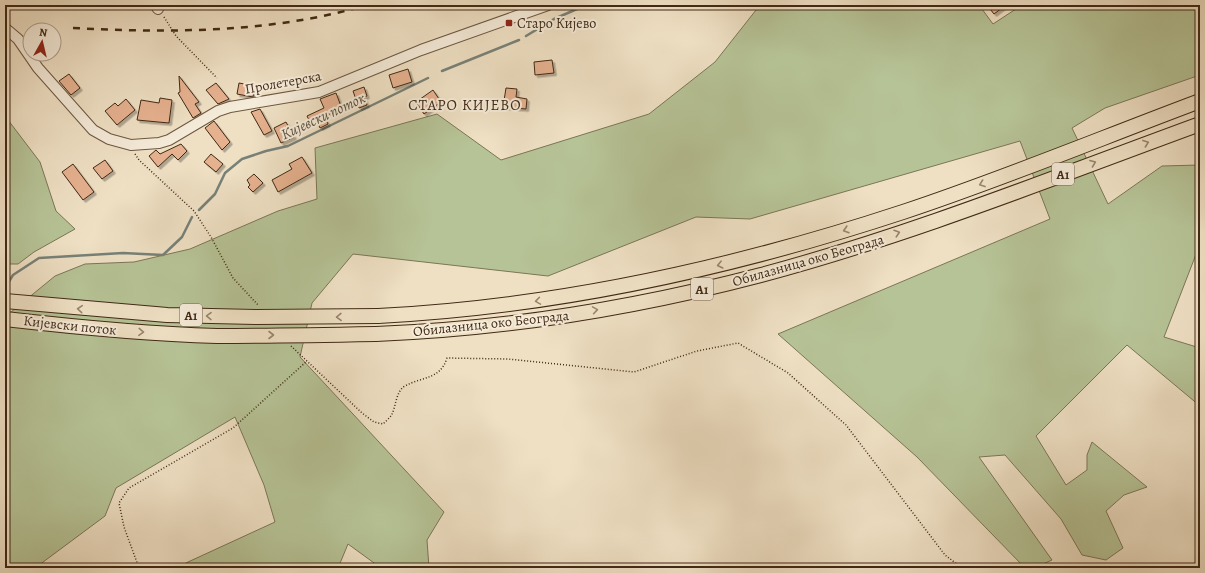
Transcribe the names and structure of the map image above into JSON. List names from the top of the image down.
{
  "streets": {
    "highway": ["A1", "Обилазница око Београда", "Кијевски поток"],
    "street": ["Пролетерска"]
  },
  "crossings": [
    ["Обилазница око Београда", "Кијевски поток"]
  ],
  "districts": ["СТАРО КИЈЕВО"],
  "water": ["Кијевски поток"],
  "places": {
    "transit": ["Старо Кијево"]
  },
  "north": "top"
}
